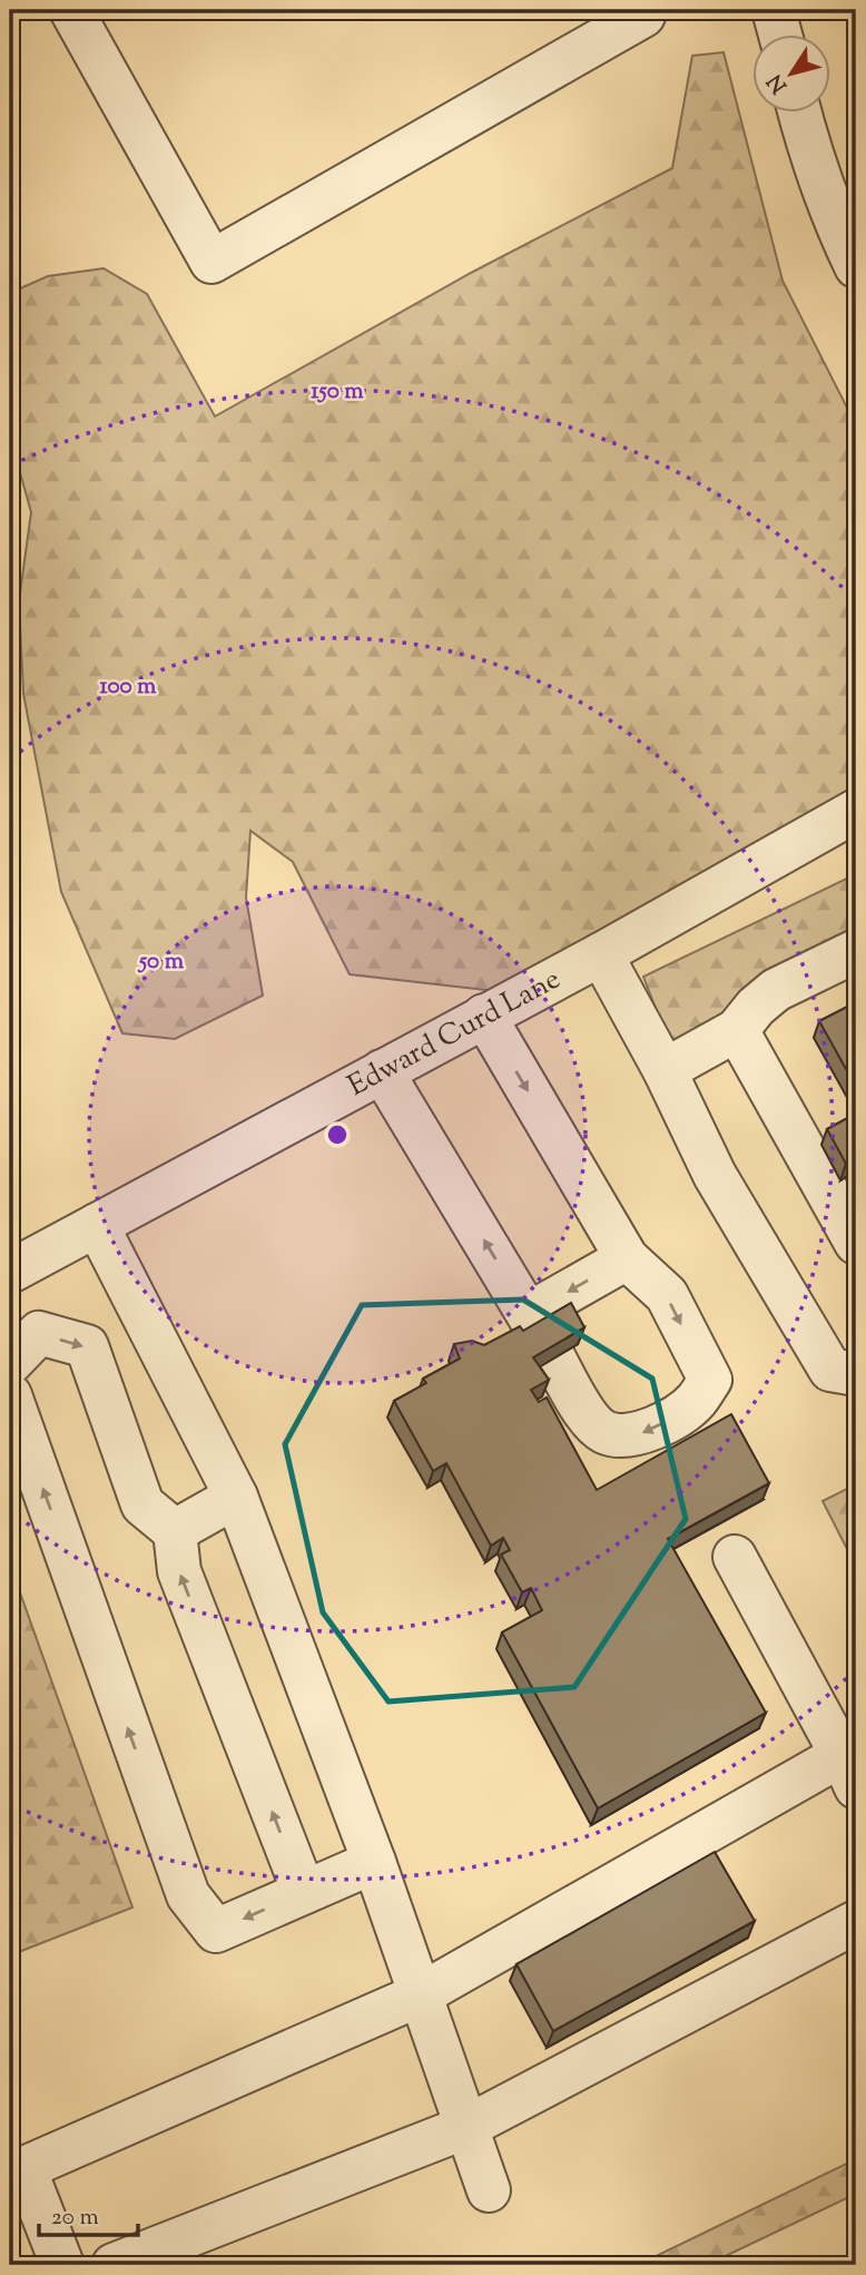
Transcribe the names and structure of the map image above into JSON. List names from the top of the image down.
{
  "streets": {
    "street": ["Edward Curd Lane"]
  },
  "scale_bar": "20 m",
  "north": "bottom left",
  "rings": ["150 m", "100 m", "50 m"]
}
